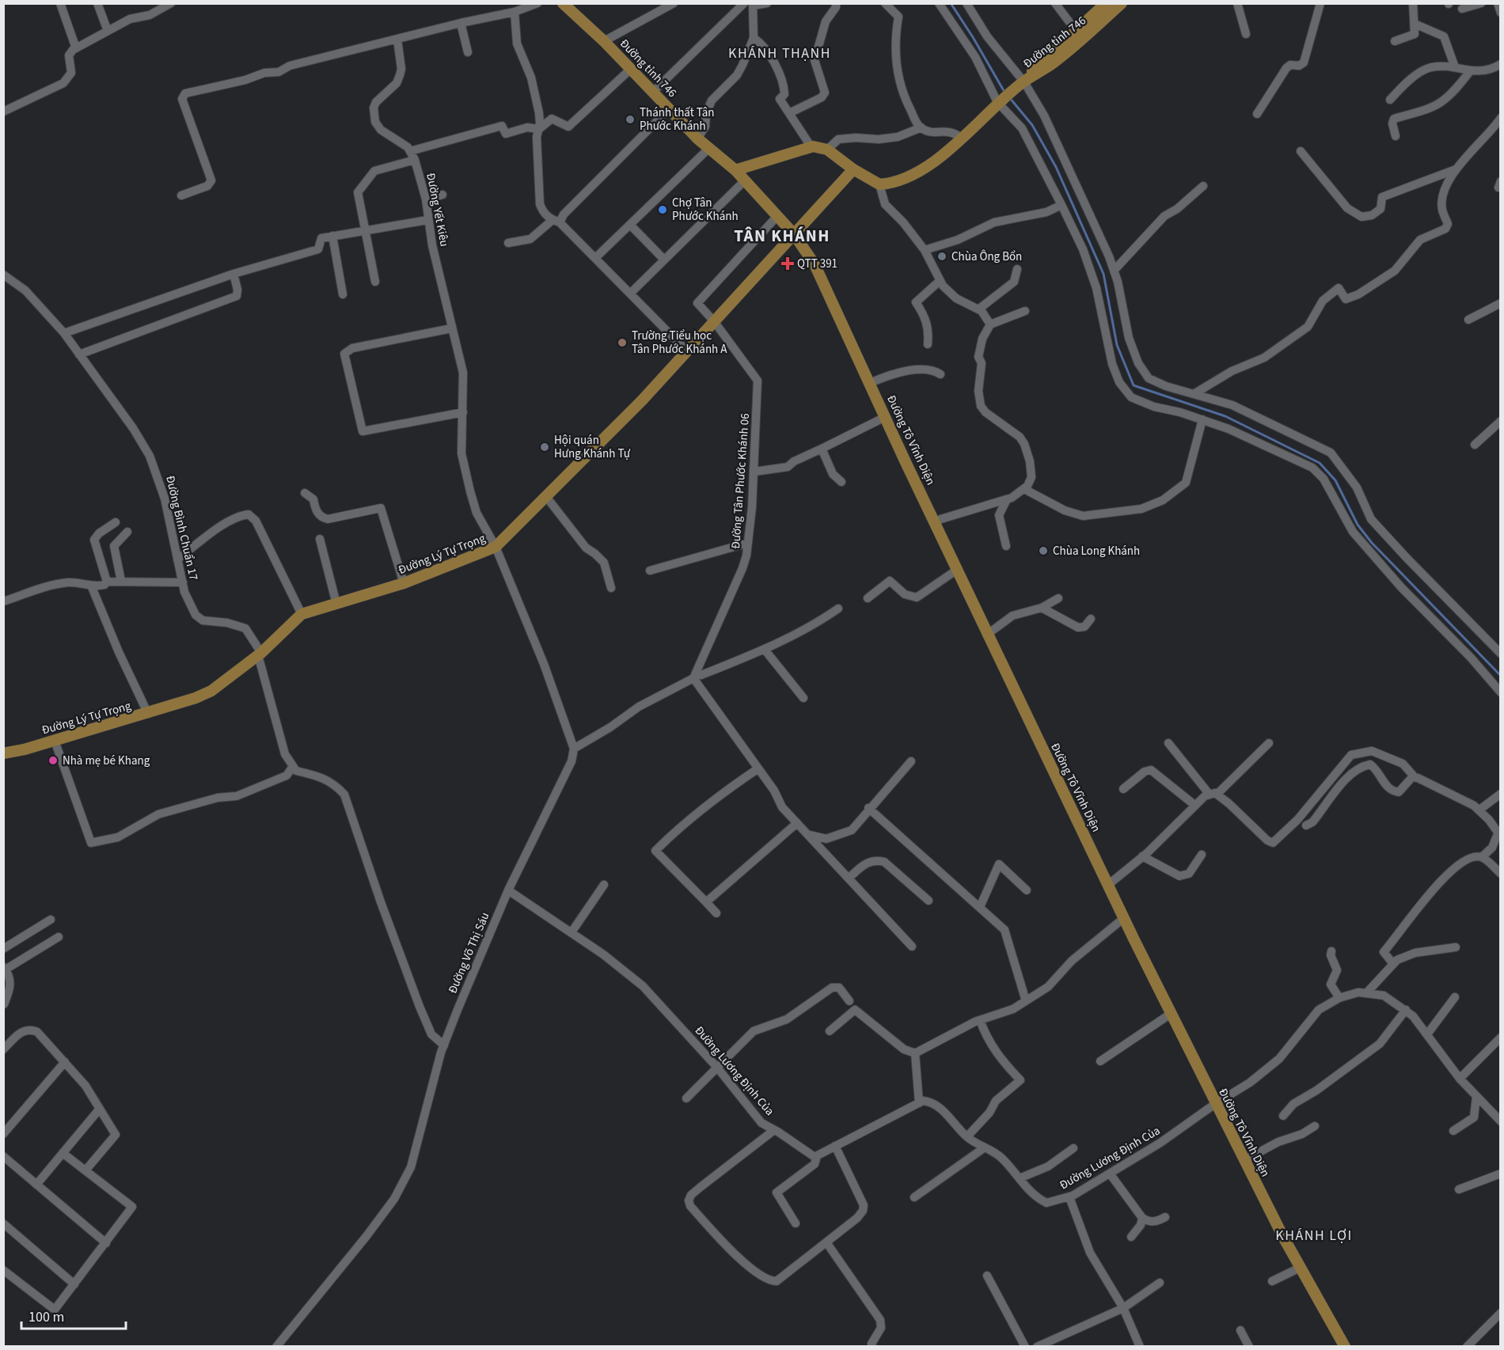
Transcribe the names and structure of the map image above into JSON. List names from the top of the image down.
{
  "streets": {
    "main road": ["Đường tỉnh 746", "Đường Tô Vĩnh Diện", "Đường Lý Tự Trọng"],
    "street": [
      "Đường Yết Kiêu",
      "Đường Tân Phước Khánh 06",
      "Đường Bình Chuẩn 17",
      "Đường Võ Thị Sáu",
      "Đường Lương Định Của"
    ]
  },
  "crossings": [
    ["Đường tỉnh 746", "Đường Tô Vĩnh Diện"],
    ["Đường tỉnh 746", "Đường Tân Phước Khánh 06"],
    ["Đường tỉnh 746", "Đường Lý Tự Trọng"],
    ["Đường Yết Kiêu", "Đường Lý Tự Trọng"],
    ["Đường Tô Vĩnh Diện", "Đường Lý Tự Trọng"],
    ["Đường Tô Vĩnh Diện", "Đường Lương Định Của"],
    ["Đường Tân Phước Khánh 06", "Đường Lý Tự Trọng"],
    ["Đường Bình Chuẩn 17", "Đường Lý Tự Trọng"],
    ["Đường Võ Thị Sáu", "Đường Lương Định Của"]
  ],
  "districts": ["KHÁNH THẠNH", "TÂN KHÁNH", "KHÁNH LỢI"],
  "places": {
    "other": [
      "Thánh thất Tân Phước Khánh",
      "Chợ Tân Phước Khánh",
      "Chùa Ông Bổn",
      "Trường Tiểu học Tân Phước Khánh A",
      "Hội quán Hưng Khánh Tự",
      "Chùa Long Khánh",
      "Nhà mẹ bé Khang"
    ],
    "health": ["QTT 391"]
  },
  "scale_bar": "100 m"
}
